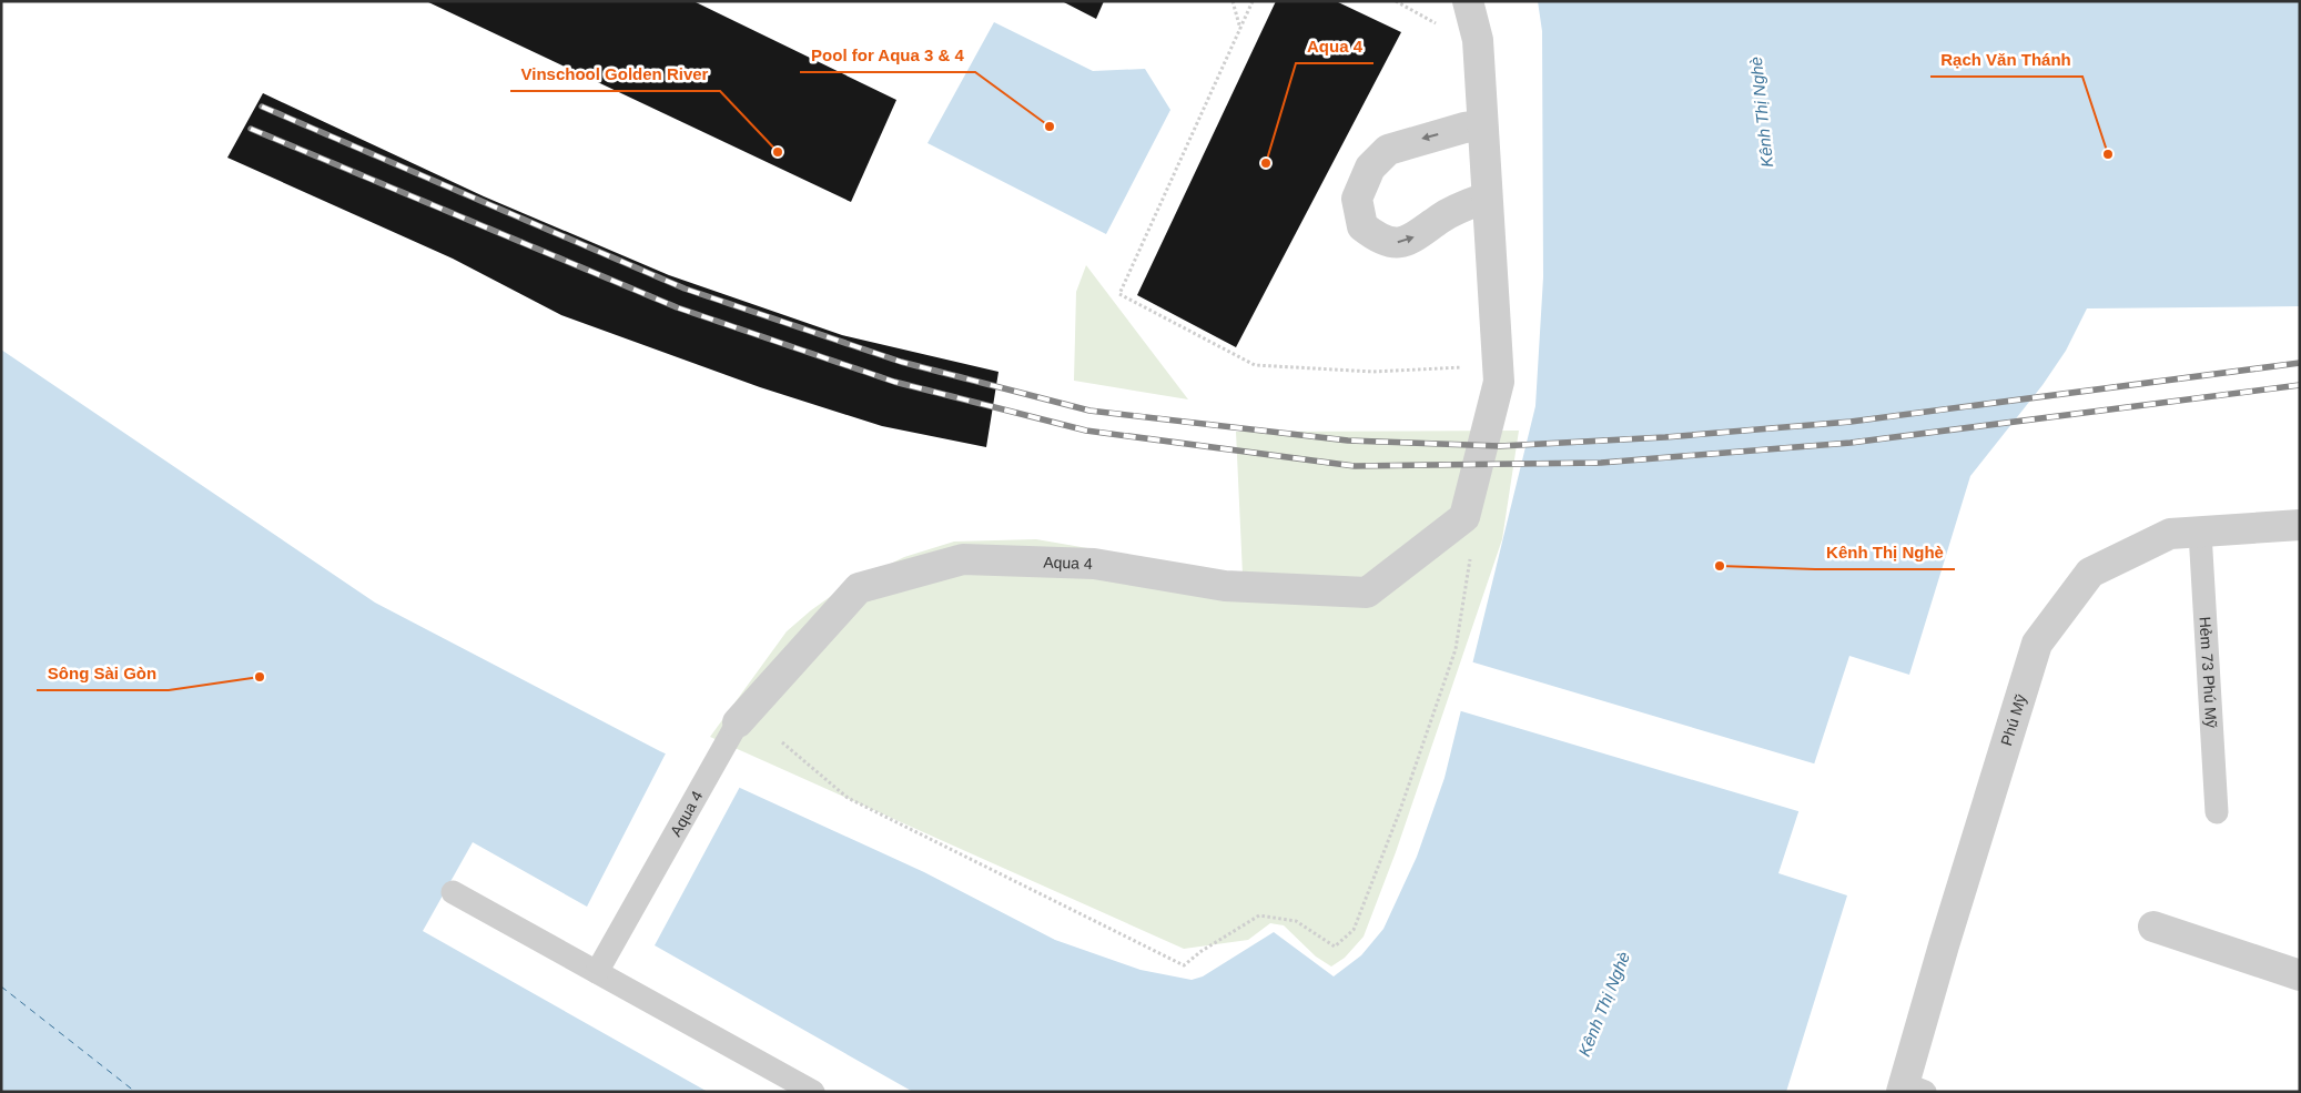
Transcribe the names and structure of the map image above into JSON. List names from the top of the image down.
{
  "streets": {
    "street": ["Aqua 4", "Phú Mỹ"],
    "lane": ["Hẻm 73 Phú Mỹ"]
  },
  "crossings": [
    ["Hẻm 73 Phú Mỹ", "Phú Mỹ"]
  ],
  "water": ["Kênh Thị Nghè"],
  "places": [
    "Pool for Aqua 3 & 4",
    "Vinschool Golden River",
    "Rạch Văn Thánh",
    "Aqua 4",
    "Kênh Thị Nghè",
    "Sông Sài Gòn"
  ]
}
